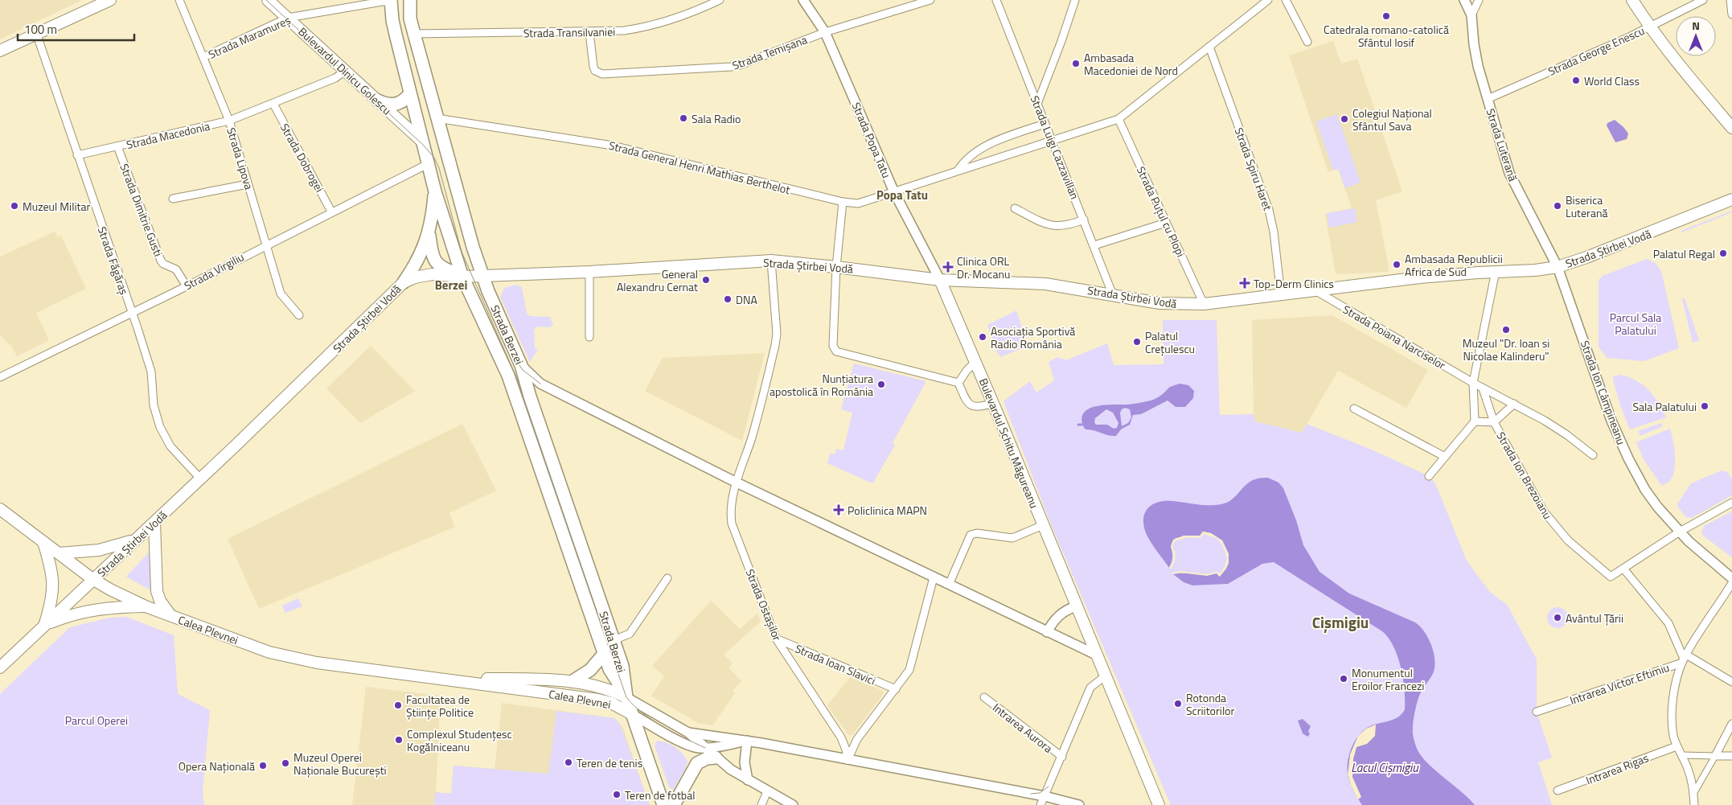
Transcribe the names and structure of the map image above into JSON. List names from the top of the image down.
{
  "streets": {
    "main road": [
      "Bulevardul Dinicu Golescu",
      "Strada Știrbei Vodă",
      "Strada Berzei",
      "Bulevardul Schitu Măgureanu",
      "Calea Plevnei"
    ],
    "street": [
      "Strada Transilvaniei",
      "Strada Maramureș",
      "Strada George Enescu",
      "Strada Temișana",
      "Strada Macedonia",
      "Strada Popa Tatu",
      "Strada Luterană",
      "Strada Luigi Cazzavillan",
      "Strada Dobrogei",
      "Strada Lipova",
      "Strada General Henri Mathias Berthelot",
      "Strada Spiru Haret",
      "Strada Dimitrie Gusti",
      "Strada Puțul cu Plopi",
      "Strada Făgăraș",
      "Strada Virgiliu",
      "Strada Poiana Narciselor",
      "Strada Ion Câmpineanu",
      "Strada Ion Brezoianu",
      "Strada Ostașilor",
      "Strada Ioan Slavici",
      "Intrarea Victor Eftimiu",
      "Intrarea Aurora",
      "Intrarea Rigas"
    ]
  },
  "crossings": [
    ["Strada Transilvaniei", "Strada Temișana"],
    ["Strada Transilvaniei", "Strada Berzei"],
    ["Strada Maramureș", "Bulevardul Dinicu Golescu"],
    ["Strada Maramureș", "Strada Lipova"],
    ["Strada Maramureș", "Strada Berzei"],
    ["Strada George Enescu", "Strada Luterană"],
    ["Strada Temișana", "Strada Popa Tatu"],
    ["Bulevardul Dinicu Golescu", "Strada Macedonia"],
    ["Bulevardul Dinicu Golescu", "Strada Berzei"],
    ["Strada Macedonia", "Strada Dobrogei"],
    ["Strada Macedonia", "Strada Lipova"],
    ["Strada Macedonia", "Strada Dimitrie Gusti"],
    ["Strada Macedonia", "Strada Făgăraș"],
    ["Strada Popa Tatu", "Strada General Henri Mathias Berthelot"],
    ["Strada Popa Tatu", "Strada Știrbei Vodă"],
    ["Strada Popa Tatu", "Bulevardul Schitu Măgureanu"],
    ["Strada Luterană", "Strada Știrbei Vodă"],
    ["Strada Luterană", "Strada Ion Câmpineanu"],
    ["Strada Luigi Cazzavillan", "Strada General Henri Mathias Berthelot"],
    ["Strada Luigi Cazzavillan", "Strada Știrbei Vodă"],
    ["Strada Dobrogei", "Strada Virgiliu"],
    ["Strada Lipova", "Strada Virgiliu"],
    ["Strada General Henri Mathias Berthelot", "Strada Spiru Haret"],
    ["Strada General Henri Mathias Berthelot", "Strada Puțul cu Plopi"],
    ["Strada General Henri Mathias Berthelot", "Strada Berzei"],
    ["Strada Spiru Haret", "Strada Știrbei Vodă"],
    ["Strada Dimitrie Gusti", "Strada Virgiliu"],
    ["Strada Puțul cu Plopi", "Strada Știrbei Vodă"],
    ["Strada Știrbei Vodă", "Strada Făgăraș"],
    ["Strada Știrbei Vodă", "Strada Berzei"],
    ["Strada Știrbei Vodă", "Strada Poiana Narciselor"],
    ["Strada Știrbei Vodă", "Strada Ion Câmpineanu"],
    ["Strada Știrbei Vodă", "Bulevardul Schitu Măgureanu"],
    ["Strada Știrbei Vodă", "Strada Ostașilor"],
    ["Strada Știrbei Vodă", "Calea Plevnei"],
    ["Strada Făgăraș", "Strada Virgiliu"],
    ["Strada Virgiliu", "Strada Berzei"],
    ["Strada Berzei", "Calea Plevnei"],
    ["Strada Poiana Narciselor", "Strada Ion Brezoianu"],
    ["Strada Ostașilor", "Calea Plevnei"],
    ["Strada Ostașilor", "Strada Ioan Slavici"]
  ],
  "districts": ["Popa Tatu", "Berzei", "Cișmigiu"],
  "water": ["Lacul Cișmigiu"],
  "parks": ["Parcul Sala Palatului", "Parcul Operei"],
  "places": {
    "other": [
      "Catedrala romano-catolică Sfântul Iosif",
      "Ambasada Macedoniei de Nord",
      "World Class",
      "Sala Radio",
      "Colegiul Național Sfântul Sava",
      "Muzeul Militar",
      "Biserica Luterană",
      "Palatul Regal",
      "Ambasada Republicii Africa de Sud",
      "General Alexandru Cernat",
      "DNA",
      "Muzeul \"Dr. Ioan si Nicolae Kalinderu\"",
      "Asociația Sportivă Radio România",
      "Palatul Crețulescu",
      "Nunțiatura apostolică în România",
      "Sala Palatului",
      "Avântul Țării",
      "Monumentul Eroilor Francezi",
      "Rotonda Scriitorilor",
      "Facultatea de Științe Politice",
      "Complexul Studențesc Kogălniceanu",
      "Teren de tenis",
      "Muzeul Operei Naționale București",
      "Opera Națională",
      "Teren de fotbal"
    ],
    "health": ["Clinica ORL Dr. Mocanu", "Top-Derm Clinics", "Policlinica MAPN"]
  },
  "scale_bar": "100 m",
  "north": "top"
}
